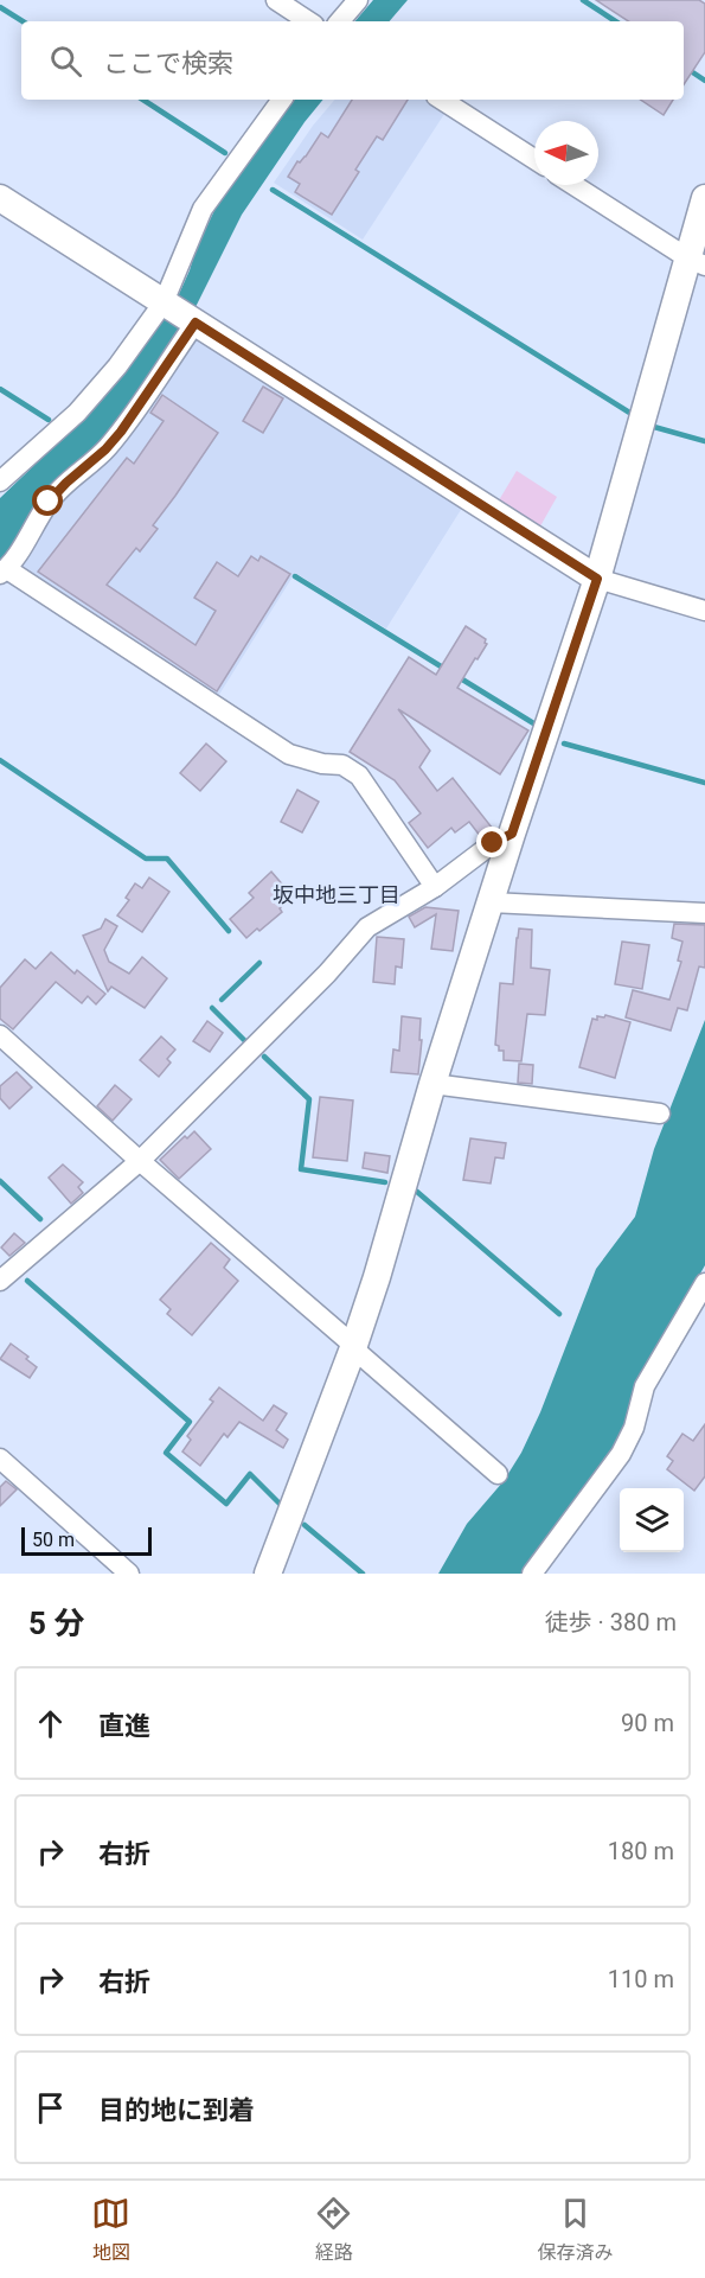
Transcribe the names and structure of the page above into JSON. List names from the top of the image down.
{
  "districts": ["坂中地三丁目"],
  "scale_bar": "50 m",
  "north": "left",
  "page": {
    "search": "ここで検索",
    "scale": "50 m",
    "heading": ["5 分", "徒歩 · 380 m"],
    "list": [
      ["直進", "90 m"],
      ["右折", "180 m"],
      ["右折", "110 m"],
      "目的地に到着"
    ],
    "nav": ["地図", "経路", "保存済み"]
  }
}
